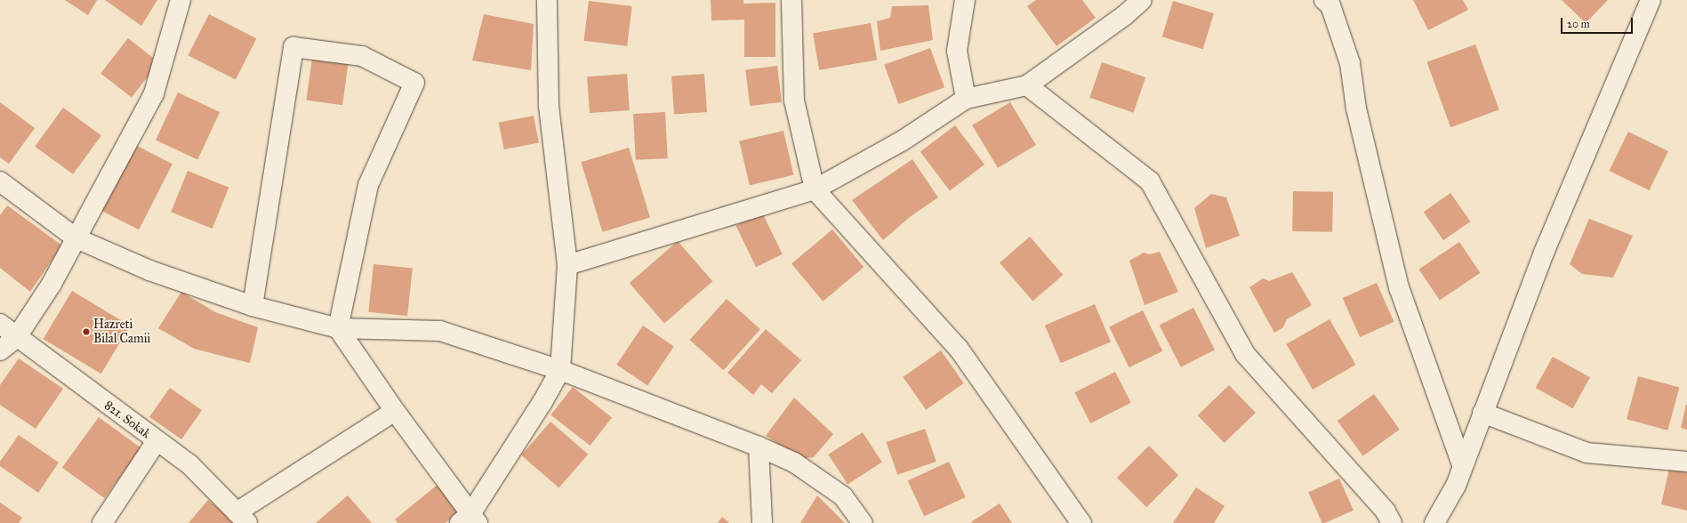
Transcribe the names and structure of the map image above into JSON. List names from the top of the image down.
{
  "streets": {
    "street": ["821. Sokak"]
  },
  "places": ["Hazreti Bilal Camii"],
  "scale_bar": "20 m"
}
